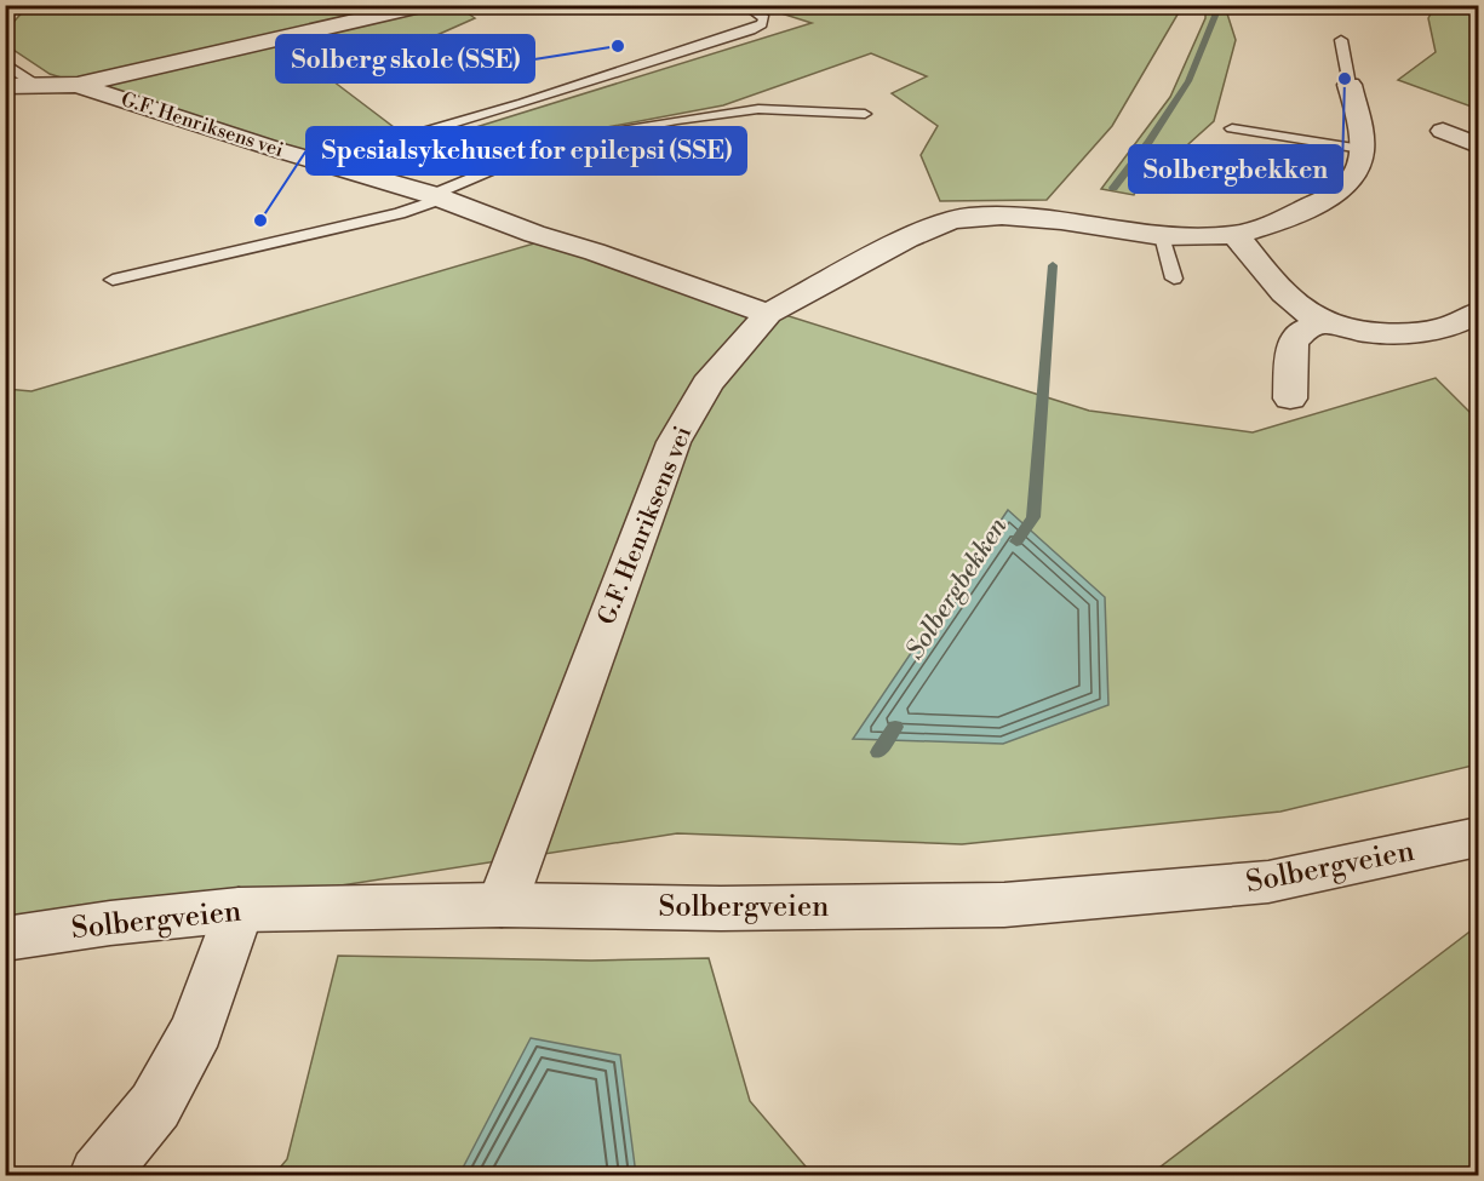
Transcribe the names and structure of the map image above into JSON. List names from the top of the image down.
{
  "streets": {
    "street": ["G.F. Henriksens vei", "Solbergveien"]
  },
  "crossings": [
    ["G.F. Henriksens vei", "Solbergveien"]
  ],
  "water": ["Solbergbekken"],
  "places": ["Solberg skole (SSE)", "Solbergbekken", "Spesialsykehuset for epilepsi (SSE)"]
}
